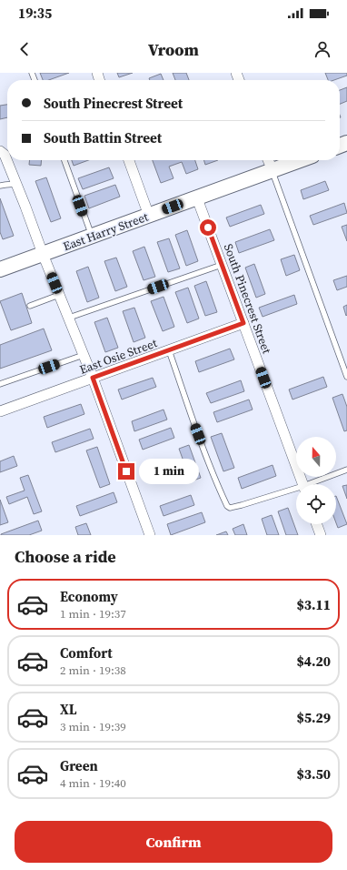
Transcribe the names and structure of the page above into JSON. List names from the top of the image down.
{
  "streets": {
    "main road": ["East Harry Street"],
    "street": ["South Pinecrest Street", "East Osie Street"]
  },
  "crossings": [
    ["East Harry Street", "South Pinecrest Street"],
    ["South Pinecrest Street", "East Osie Street"]
  ],
  "north": "top",
  "page": {
    "status": "19:35",
    "header": "Vroom",
    "banner": ["South Pinecrest Street", "South Battin Street"],
    "bubble": "1 min",
    "heading": "Choose a ride",
    "list": [
      {
        "name": "Economy",
        "note": "1 min · 19:37",
        "value": "$3.11"
      },
      {
        "name": "Comfort",
        "note": "2 min · 19:38",
        "value": "$4.20"
      },
      {
        "name": "XL",
        "note": "3 min · 19:39",
        "value": "$5.29"
      },
      {
        "name": "Green",
        "note": "4 min · 19:40",
        "value": "$3.50"
      }
    ],
    "buttons": "Confirm"
  }
}
